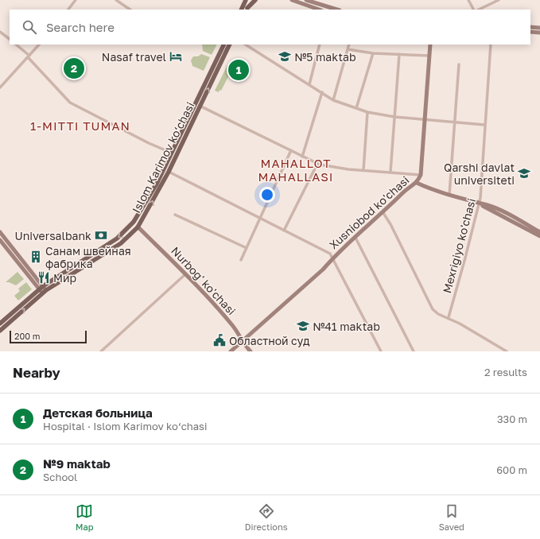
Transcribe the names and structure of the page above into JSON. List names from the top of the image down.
{
  "streets": {
    "main road": ["Islom Karimov ko‘chasi"],
    "street": ["Xusniobod ko'chasi", "Mexrigiyo ko'chasi", "Nurbog' ko'chasi"]
  },
  "crossings": [
    ["Islom Karimov ko‘chasi", "Nurbog' ko'chasi"],
    ["Xusniobod ko'chasi", "Nurbog' ko'chasi"]
  ],
  "districts": ["1-MITTI TUMAN", "MAHALLOT MAHALLASI"],
  "places": {
    "hotel": ["Nasaf travel"],
    "school or university": ["№5 maktab", "Qarshi davlat universiteti", "№41 maktab"],
    "bank": ["Universalbank"],
    "building": ["Санам швейная фабрика"],
    "restaurant": ["Мир"],
    "public building": ["Областной суд"]
  },
  "scale_bar": "200 m",
  "page": {
    "search": "Search here",
    "pins": ["2", "1"],
    "scale": "200 m",
    "heading": ["Nearby", "2 results"],
    "list": [
      {
        "mark": "1",
        "name": "Детская больница",
        "note": "Hospital · Islom Karimov ko‘chasi",
        "value": "330 m"
      },
      {
        "mark": "2",
        "name": "№9 maktab",
        "note": "School",
        "value": "600 m"
      }
    ],
    "nav": ["Map", "Directions", "Saved"]
  }
}
